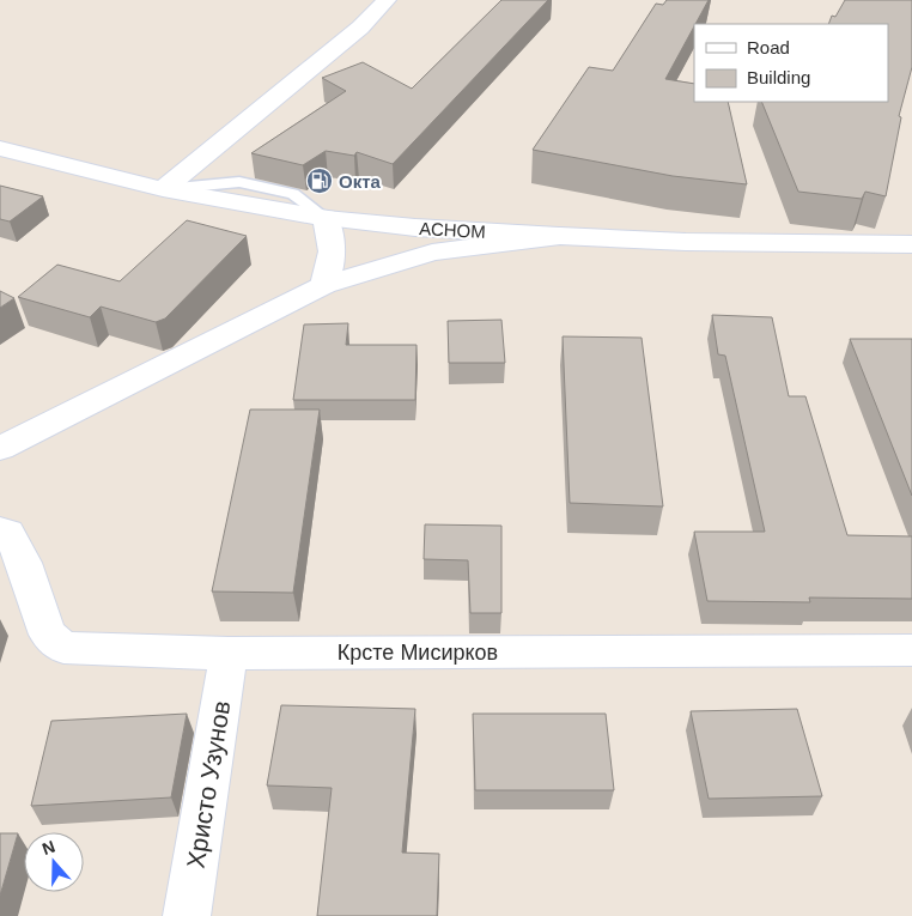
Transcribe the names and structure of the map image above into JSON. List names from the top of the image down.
{
  "streets": {
    "street": ["АСНОМ", "Крсте Мисирков", "Христо Узунов"]
  },
  "crossings": [
    ["Крсте Мисирков", "Христо Узунов"]
  ],
  "places": {
    "fuel station": ["Окта"]
  },
  "legend": ["Road", "Building"],
  "north": "top"
}
